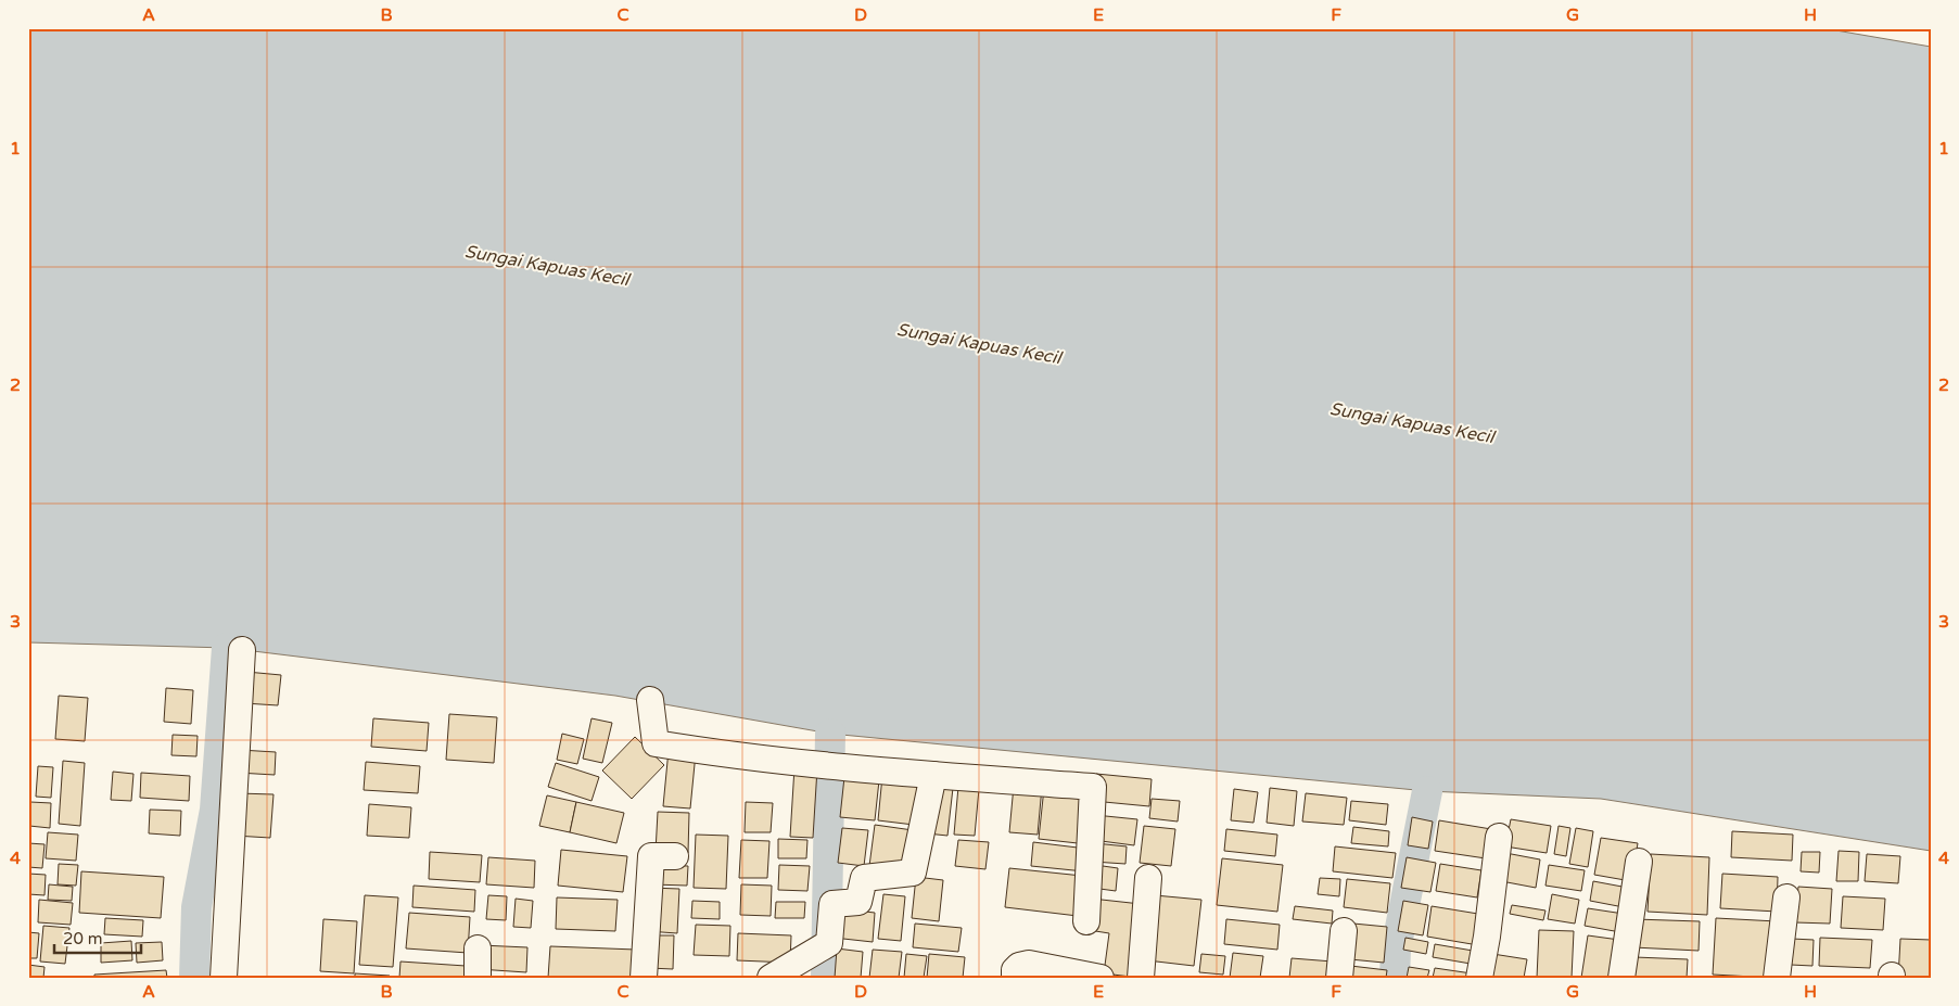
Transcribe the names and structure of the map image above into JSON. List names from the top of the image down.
{
  "water": ["Sungai Kapuas Kecil"],
  "scale_bar": "20 m",
  "grid": {
    "columns": [
      "A",
      "B",
      "C",
      "D",
      "E",
      "F",
      "G",
      "H"
    ],
    "rows": [
      "1",
      "2",
      "3",
      "4"
    ]
  }
}
